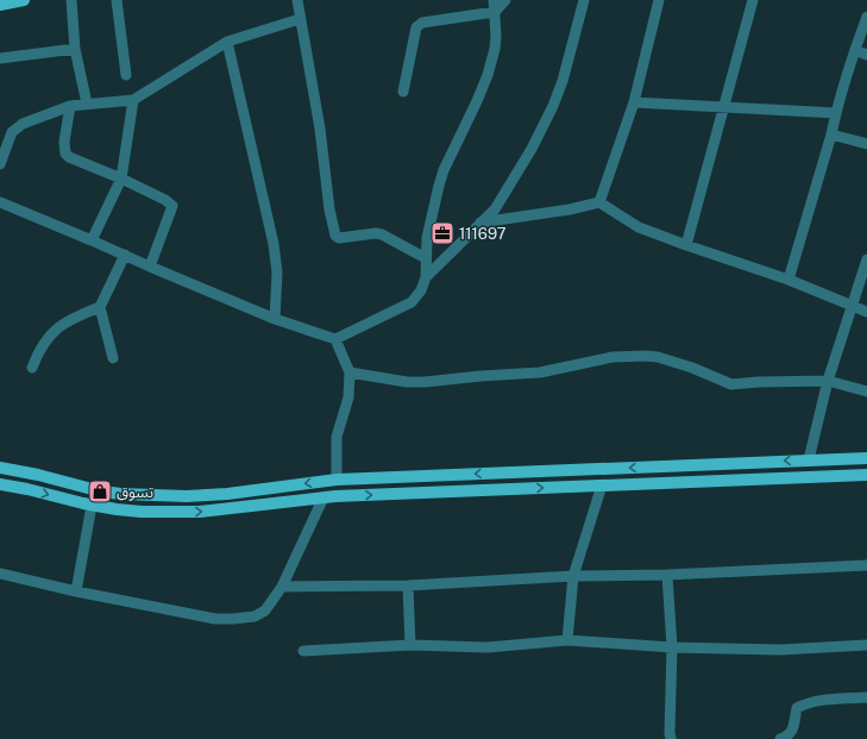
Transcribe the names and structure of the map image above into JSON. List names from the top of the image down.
{
  "places": {
    "office": ["111697"],
    "shop": ["تسوق"]
  }
}
